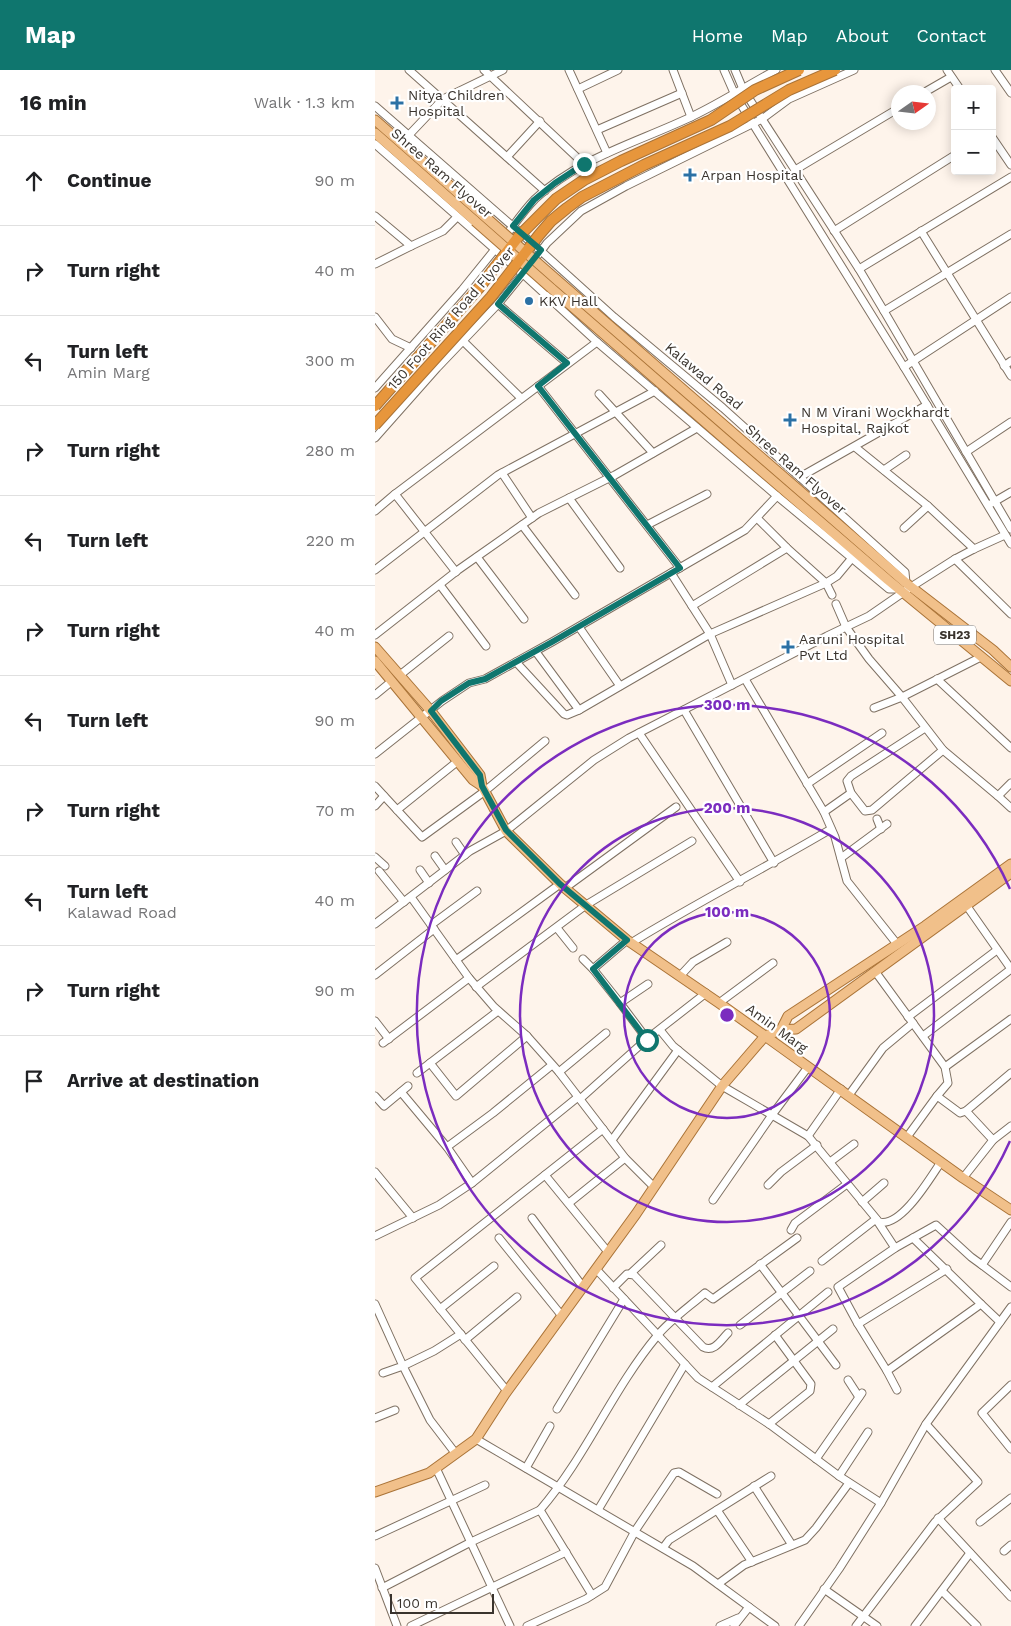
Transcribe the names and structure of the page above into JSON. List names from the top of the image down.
{
  "streets": {
    "highway": ["150 Foot Ring Road Flyover"],
    "main road": [
      "Shree Ram Flyover",
      "Kalawad Road",
      "SH23",
      "Amin Marg"
    ]
  },
  "crossings": [
    ["Shree Ram Flyover", "Kalawad Road"]
  ],
  "places": {
    "health": [
      "Nitya Children Hospital",
      "Arpan Hospital",
      "N M Virani Wockhardt Hospital, Rajkot",
      "Aaruni Hospital Pvt Ltd"
    ],
    "other": ["KKV Hall"]
  },
  "scale_bar": "100 m",
  "north": "right",
  "page": {
    "header": "Map",
    "nav": [
      "Home",
      "Map",
      "About",
      "Contact"
    ],
    "heading": ["16 min", "Walk · 1.3 km"],
    "map_buttons": ["+", "−"],
    "list": [
      ["Continue", "90 m"],
      ["Turn right", "40 m"],
      ["Turn left", "Amin Marg", "300 m"],
      ["Turn right", "280 m"],
      ["Turn left", "220 m"],
      ["Turn right", "40 m"],
      ["Turn left", "90 m"],
      ["Turn right", "70 m"],
      ["Turn left", "Kalawad Road", "40 m"],
      ["Turn right", "90 m"],
      "Arrive at destination"
    ],
    "scale": "100 m"
  },
  "rings": ["300 m", "200 m", "100 m"]
}
